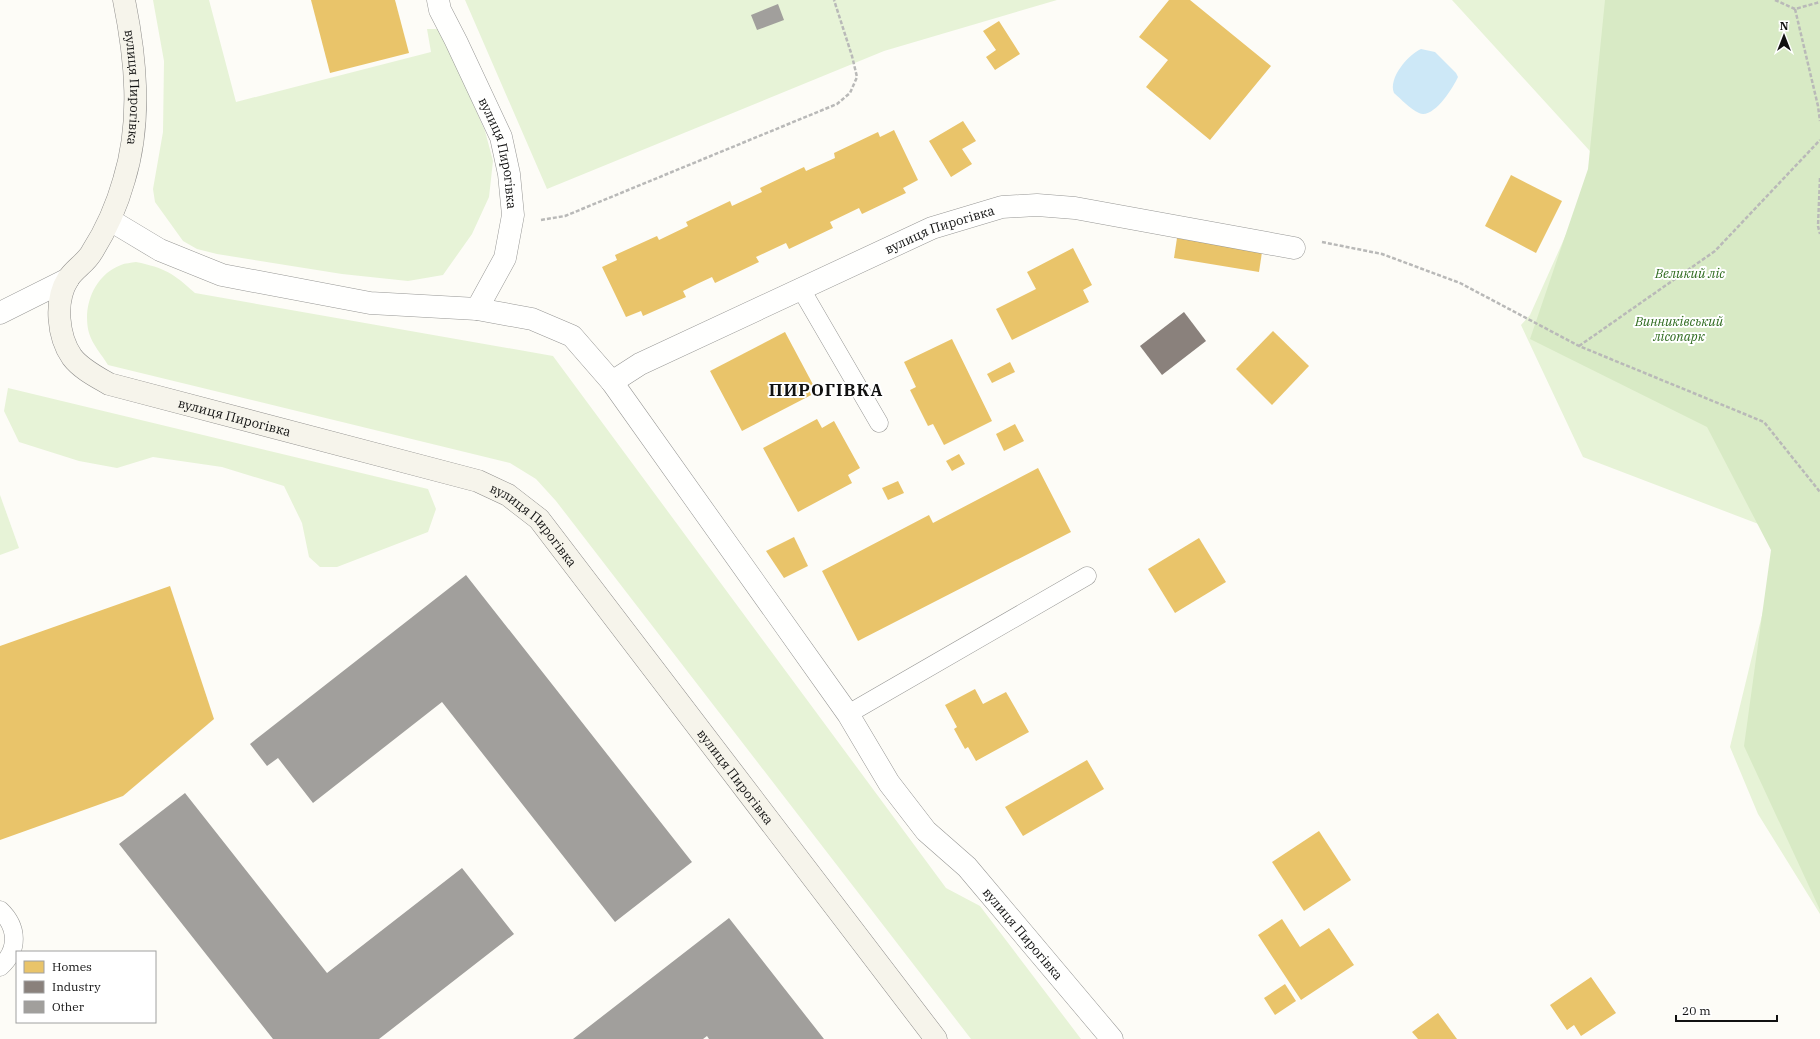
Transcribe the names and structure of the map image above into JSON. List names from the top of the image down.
{
  "streets": {
    "street": ["вулиця Пирогівка"]
  },
  "districts": ["ПИРОГІВКА"],
  "parks": ["Великий ліс", "Винниківський лісопарк"],
  "legend": ["Homes", "Industry", "Other"],
  "scale_bar": "20 m",
  "north": "top"
}
